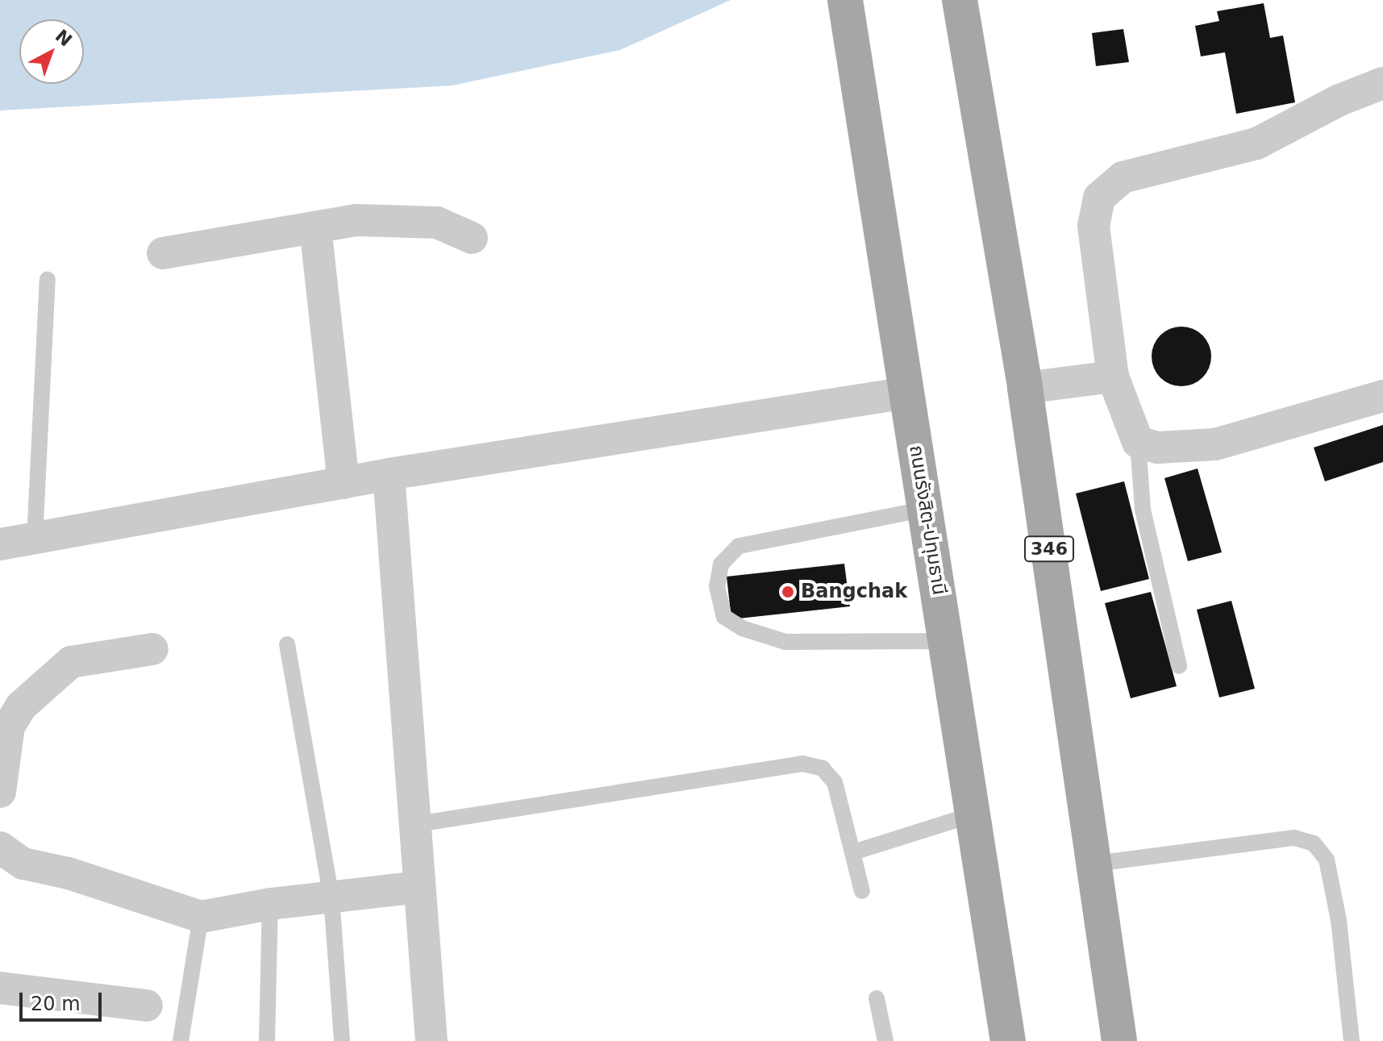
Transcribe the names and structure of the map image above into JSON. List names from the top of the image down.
{
  "streets": {
    "main road": ["ถนนรังสิต-ปทุมธานี", "346"]
  },
  "places": ["Bangchak"],
  "scale_bar": "20 m",
  "north": "top right"
}
